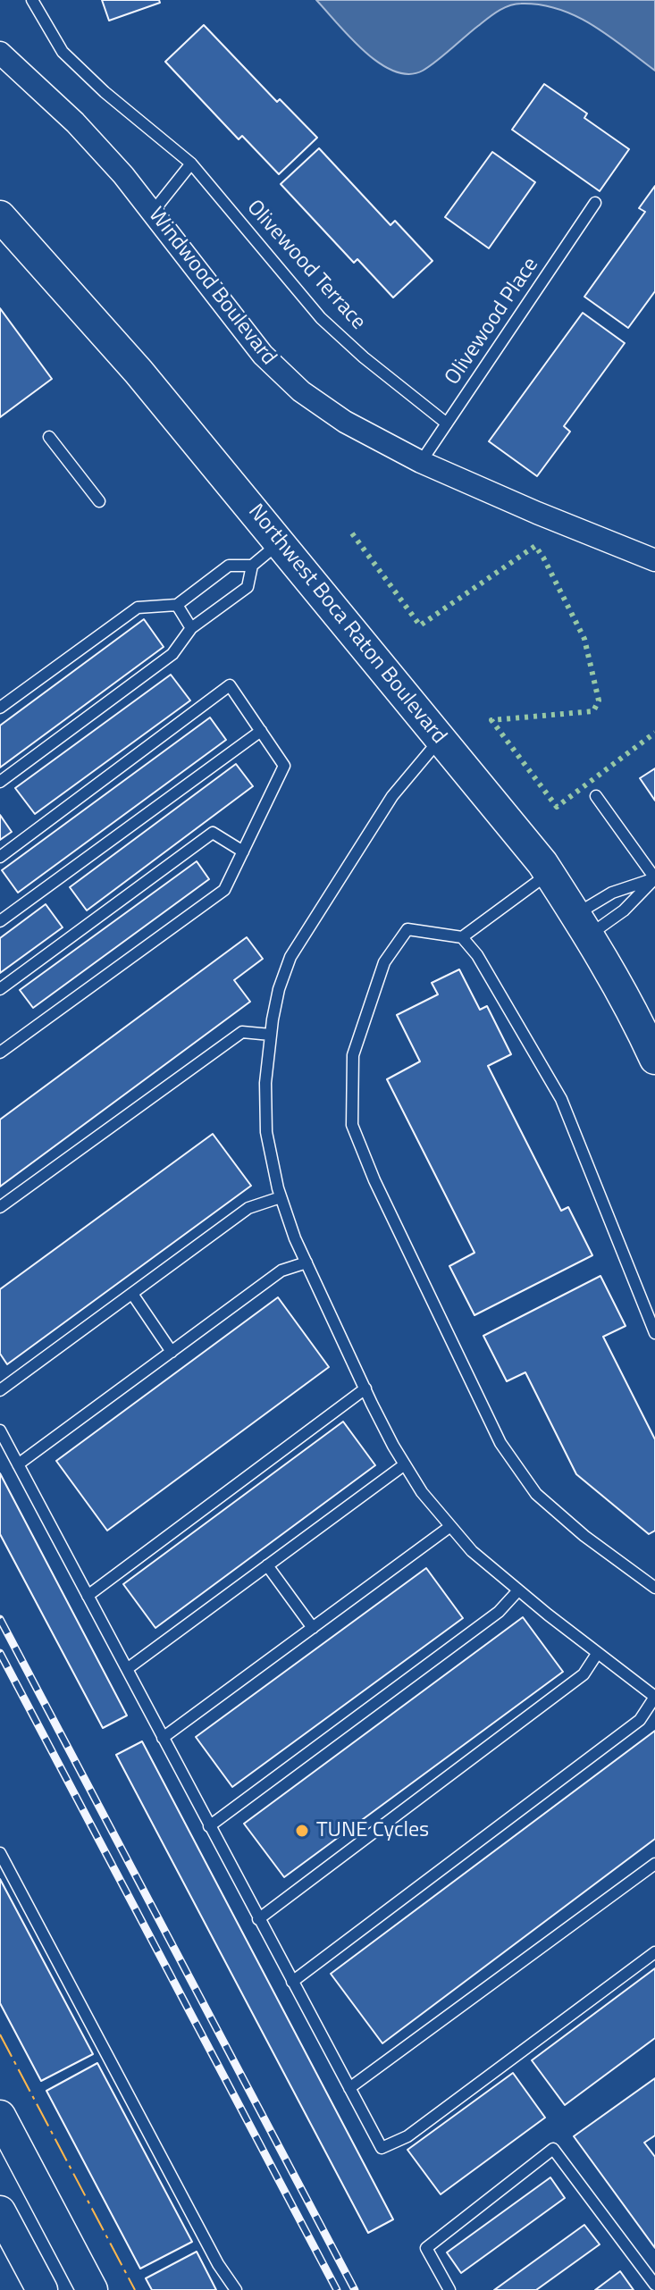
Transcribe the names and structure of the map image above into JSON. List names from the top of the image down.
{
  "streets": {
    "street": ["Windwood Boulevard", "Northwest Boca Raton Boulevard"],
    "lane": ["Olivewood Terrace", "Olivewood Place"]
  },
  "crossings": [
    ["Olivewood Terrace", "Olivewood Place"],
    ["Windwood Boulevard", "Olivewood Place"]
  ],
  "places": ["TUNE Cycles"]
}
